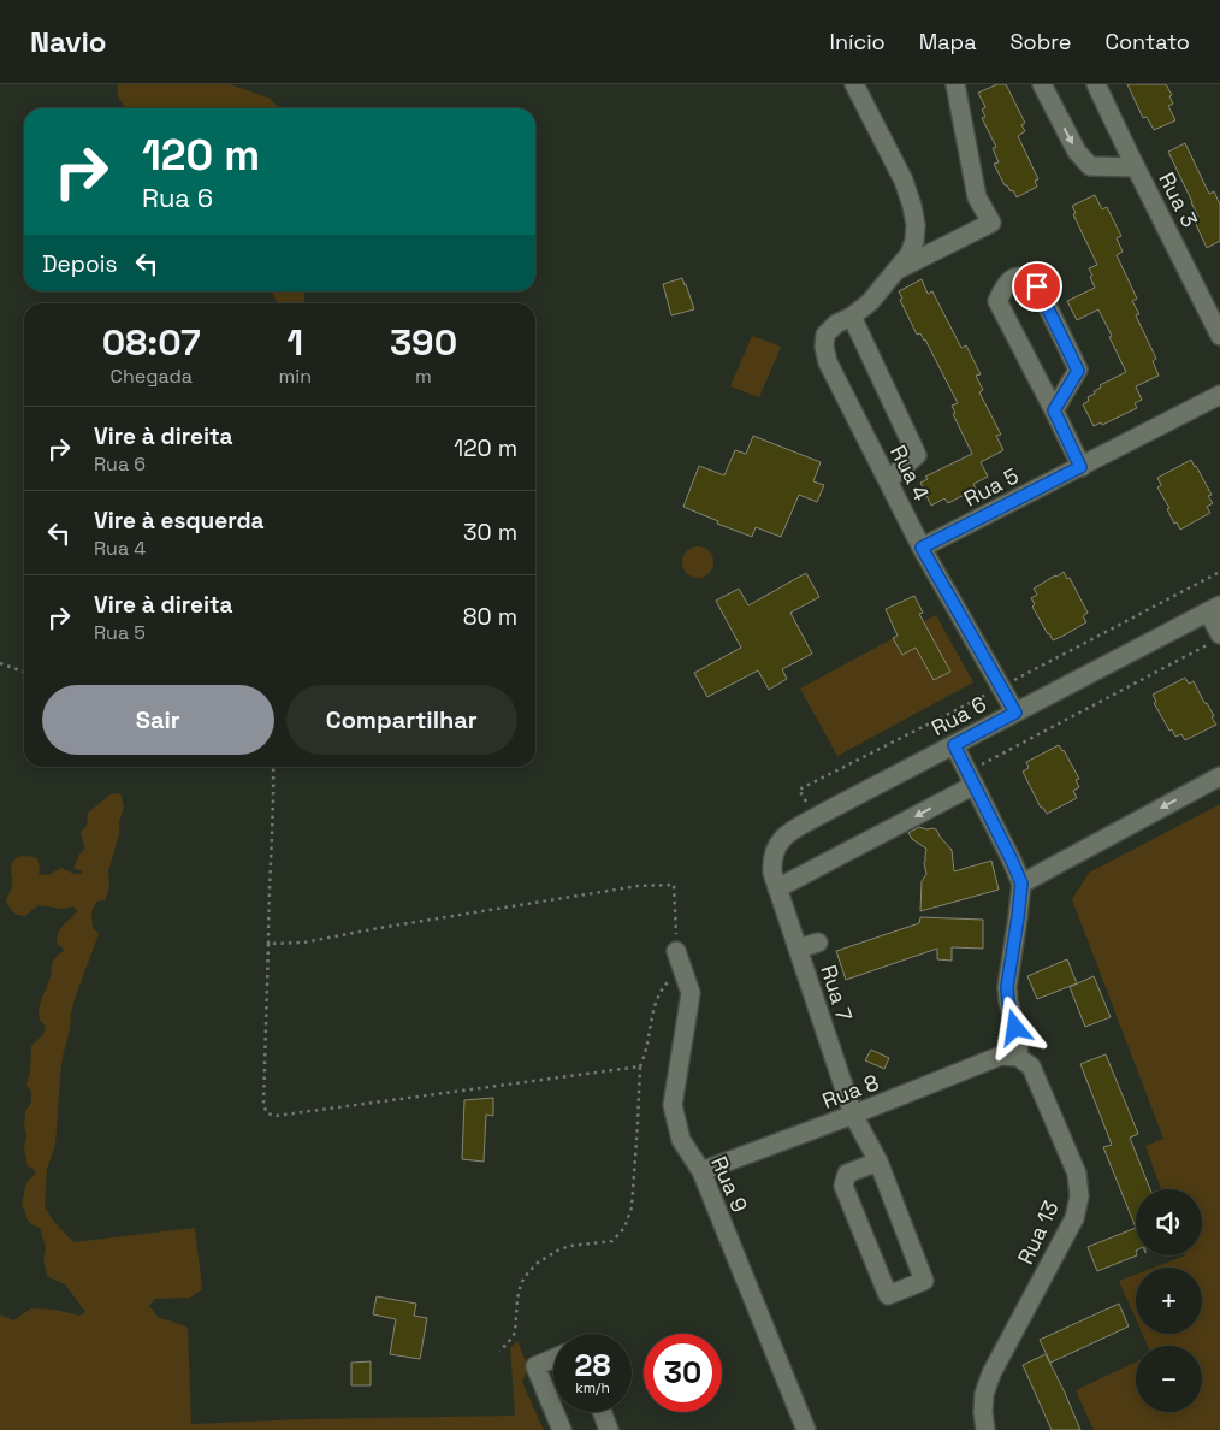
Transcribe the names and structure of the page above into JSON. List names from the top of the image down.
{
  "streets": {
    "street": [
      "Rua 3",
      "Rua 4",
      "Rua 5",
      "Rua 6",
      "Rua 7",
      "Rua 8",
      "Rua 9",
      "Rua 13"
    ]
  },
  "crossings": [
    ["Rua 4", "Rua 5"],
    ["Rua 4", "Rua 6"],
    ["Rua 6", "Rua 7"],
    ["Rua 7", "Rua 8"],
    ["Rua 8", "Rua 9"],
    ["Rua 8", "Rua 13"]
  ],
  "page": {
    "header": "Navio",
    "nav": [
      "Início",
      "Mapa",
      "Sobre",
      "Contato"
    ],
    "turn": ["120 m", "Rua 6"],
    "then": "Depois",
    "eta": [
      "08:07",
      "Chegada",
      "1",
      "min",
      "390",
      "m"
    ],
    "list": [
      {
        "name": "Vire à direita",
        "note": "Rua 6",
        "value": "120 m"
      },
      {
        "name": "Vire à esquerda",
        "note": "Rua 4",
        "value": "30 m"
      },
      {
        "name": "Vire à direita",
        "note": "Rua 5",
        "value": "80 m"
      }
    ],
    "buttons": ["Sair", "Compartilhar"],
    "map_buttons": ["+", "−"],
    "speed": "28 km/h",
    "limit": "30"
  }
}
